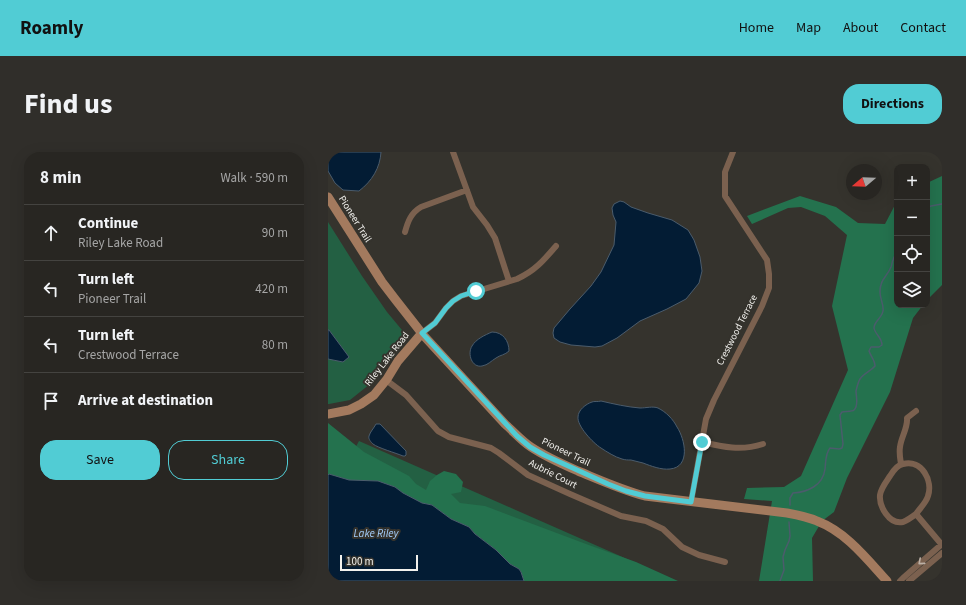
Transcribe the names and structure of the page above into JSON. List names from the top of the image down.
{
  "streets": {
    "main road": ["Pioneer Trail", "Riley Lake Road"],
    "street": ["Crestwood Terrace", "Aubrie Court"]
  },
  "crossings": [
    ["Pioneer Trail", "Crestwood Terrace"],
    ["Pioneer Trail", "Riley Lake Road"],
    ["Riley Lake Road", "Aubrie Court"]
  ],
  "water": ["Lake Riley"],
  "scale_bar": "100 m",
  "north": "left",
  "page": {
    "header": "Roamly",
    "nav": [
      "Home",
      "Map",
      "About",
      "Contact"
    ],
    "title": "Find us",
    "buttons": [
      "Directions",
      ["Save", "Share"]
    ],
    "heading": ["8 min", "Walk · 590 m"],
    "map_buttons": ["+", "−"],
    "list": [
      ["Continue", "Riley Lake Road", "90 m"],
      ["Turn left", "Pioneer Trail", "420 m"],
      ["Turn left", "Crestwood Terrace", "80 m"],
      "Arrive at destination"
    ],
    "scale": "100 m"
  }
}
